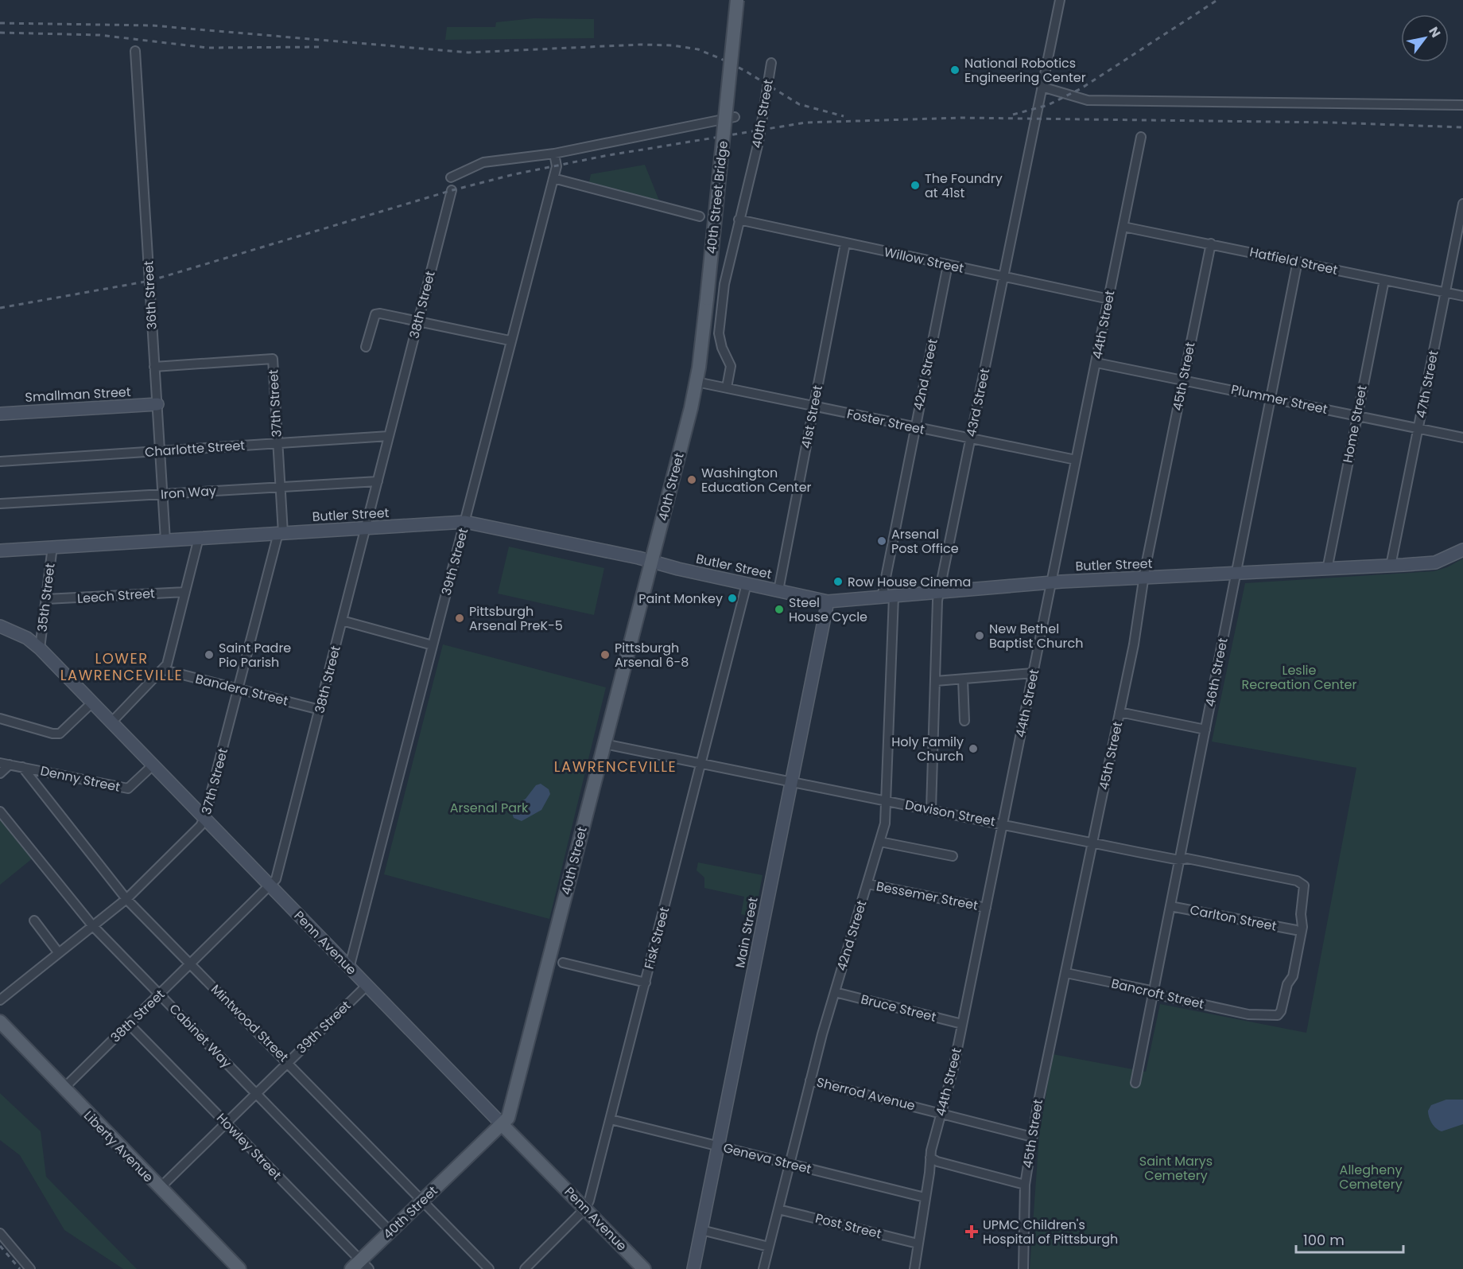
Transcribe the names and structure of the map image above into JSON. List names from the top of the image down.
{
  "streets": {
    "main road": [
      "40th Street",
      "40th Street Bridge",
      "Smallman Street",
      "Butler Street",
      "Main Street",
      "Penn Avenue",
      "Liberty Avenue"
    ],
    "street": [
      "Willow Street",
      "Hatfield Street",
      "36th Street",
      "38th Street",
      "44th Street",
      "42nd Street",
      "45th Street",
      "47th Street",
      "Plummer Street",
      "43rd Street",
      "37th Street",
      "41st Street",
      "Foster Street",
      "Home Street",
      "Charlotte Street",
      "Iron Way",
      "39th Street",
      "Leech Street",
      "35th Street",
      "46th Street",
      "Bandera Street",
      "Denny Street",
      "Davison Street",
      "Bessemer Street",
      "Carlton Street",
      "Fisk Street",
      "Bancroft Street",
      "Bruce Street",
      "Mintwood Street",
      "Cabinet Way",
      "Sherrod Avenue",
      "Howley Street",
      "Geneva Street",
      "Post Street"
    ]
  },
  "crossings": [
    ["40th Street", "40th Street Bridge"],
    ["40th Street", "Willow Street"],
    ["40th Street", "Foster Street"],
    ["40th Street", "Butler Street"],
    ["40th Street", "Davison Street"],
    ["40th Street", "Penn Avenue"],
    ["40th Street", "Mintwood Street"],
    ["40th Street", "Cabinet Way"],
    ["40th Street", "Howley Street"],
    ["40th Street Bridge", "Foster Street"],
    ["Willow Street", "44th Street"],
    ["Willow Street", "42nd Street"],
    ["Willow Street", "43rd Street"],
    ["Willow Street", "41st Street"],
    ["Hatfield Street", "44th Street"],
    ["Hatfield Street", "45th Street"],
    ["Hatfield Street", "47th Street"],
    ["Hatfield Street", "Home Street"],
    ["Hatfield Street", "46th Street"],
    ["36th Street", "Smallman Street"],
    ["36th Street", "37th Street"],
    ["36th Street", "Charlotte Street"],
    ["36th Street", "Iron Way"],
    ["36th Street", "Butler Street"],
    ["38th Street", "Charlotte Street"],
    ["38th Street", "Iron Way"],
    ["38th Street", "Butler Street"],
    ["38th Street", "Bandera Street"],
    ["38th Street", "Penn Avenue"],
    ["38th Street", "Mintwood Street"],
    ["38th Street", "Cabinet Way"],
    ["38th Street", "Liberty Avenue"],
    ["38th Street", "Howley Street"],
    ["44th Street", "Plummer Street"],
    ["44th Street", "Foster Street"],
    ["44th Street", "Butler Street"],
    ["44th Street", "Davison Street"],
    ["44th Street", "Bessemer Street"],
    ["44th Street", "Bruce Street"],
    ["44th Street", "Sherrod Avenue"],
    ["44th Street", "Geneva Street"],
    ["44th Street", "Post Street"],
    ["42nd Street", "Foster Street"],
    ["42nd Street", "Butler Street"],
    ["42nd Street", "Davison Street"],
    ["42nd Street", "Bessemer Street"],
    ["42nd Street", "Bruce Street"],
    ["42nd Street", "Sherrod Avenue"],
    ["42nd Street", "Geneva Street"],
    ["42nd Street", "Post Street"],
    ["45th Street", "Plummer Street"],
    ["45th Street", "Butler Street"],
    ["45th Street", "Davison Street"],
    ["45th Street", "Bancroft Street"],
    ["45th Street", "Sherrod Avenue"],
    ["47th Street", "Plummer Street"],
    ["47th Street", "Butler Street"],
    ["Plummer Street", "Home Street"],
    ["Plummer Street", "46th Street"],
    ["43rd Street", "Foster Street"],
    ["43rd Street", "Butler Street"],
    ["43rd Street", "Davison Street"],
    ["37th Street", "Charlotte Street"],
    ["37th Street", "Iron Way"],
    ["37th Street", "Butler Street"],
    ["37th Street", "Bandera Street"],
    ["37th Street", "Penn Avenue"],
    ["37th Street", "Mintwood Street"],
    ["37th Street", "Cabinet Way"],
    ["41st Street", "Foster Street"],
    ["41st Street", "Butler Street"],
    ["Home Street", "Butler Street"],
    ["Butler Street", "39th Street"],
    ["Butler Street", "35th Street"],
    ["Butler Street", "46th Street"],
    ["Butler Street", "Main Street"],
    ["Butler Street", "Fisk Street"],
    ["39th Street", "Penn Avenue"],
    ["39th Street", "Mintwood Street"],
    ["39th Street", "Cabinet Way"],
    ["39th Street", "Liberty Avenue"],
    ["39th Street", "Howley Street"],
    ["Leech Street", "35th Street"],
    ["35th Street", "Penn Avenue"],
    ["46th Street", "Davison Street"],
    ["46th Street", "Carlton Street"],
    ["46th Street", "Bancroft Street"],
    ["Denny Street", "Penn Avenue"],
    ["Denny Street", "Mintwood Street"],
    ["Davison Street", "Main Street"],
    ["Davison Street", "Fisk Street"],
    ["Davison Street", "Bancroft Street"],
    ["Main Street", "Geneva Street"],
    ["Fisk Street", "Penn Avenue"],
    ["Fisk Street", "Geneva Street"]
  ],
  "districts": ["LOWER LAWRENCEVILLE", "LAWRENCEVILLE"],
  "parks": [
    "Leslie Recreation Center",
    "Arsenal Park",
    "Saint Marys Cemetery",
    "Allegheny Cemetery"
  ],
  "places": {
    "other": [
      "National Robotics Engineering Center",
      "The Foundry at 41st",
      "Washington Education Center",
      "Arsenal Post Office",
      "Row House Cinema",
      "Paint Monkey",
      "Steel House Cycle",
      "Pittsburgh Arsenal PreK-5",
      "New Bethel Baptist Church",
      "Saint Padre Pio Parish",
      "Pittsburgh Arsenal 6-8",
      "Holy Family Church"
    ],
    "health": ["UPMC Children's Hospital of Pittsburgh"]
  },
  "scale_bar": "100 m",
  "north": "top right"
}
